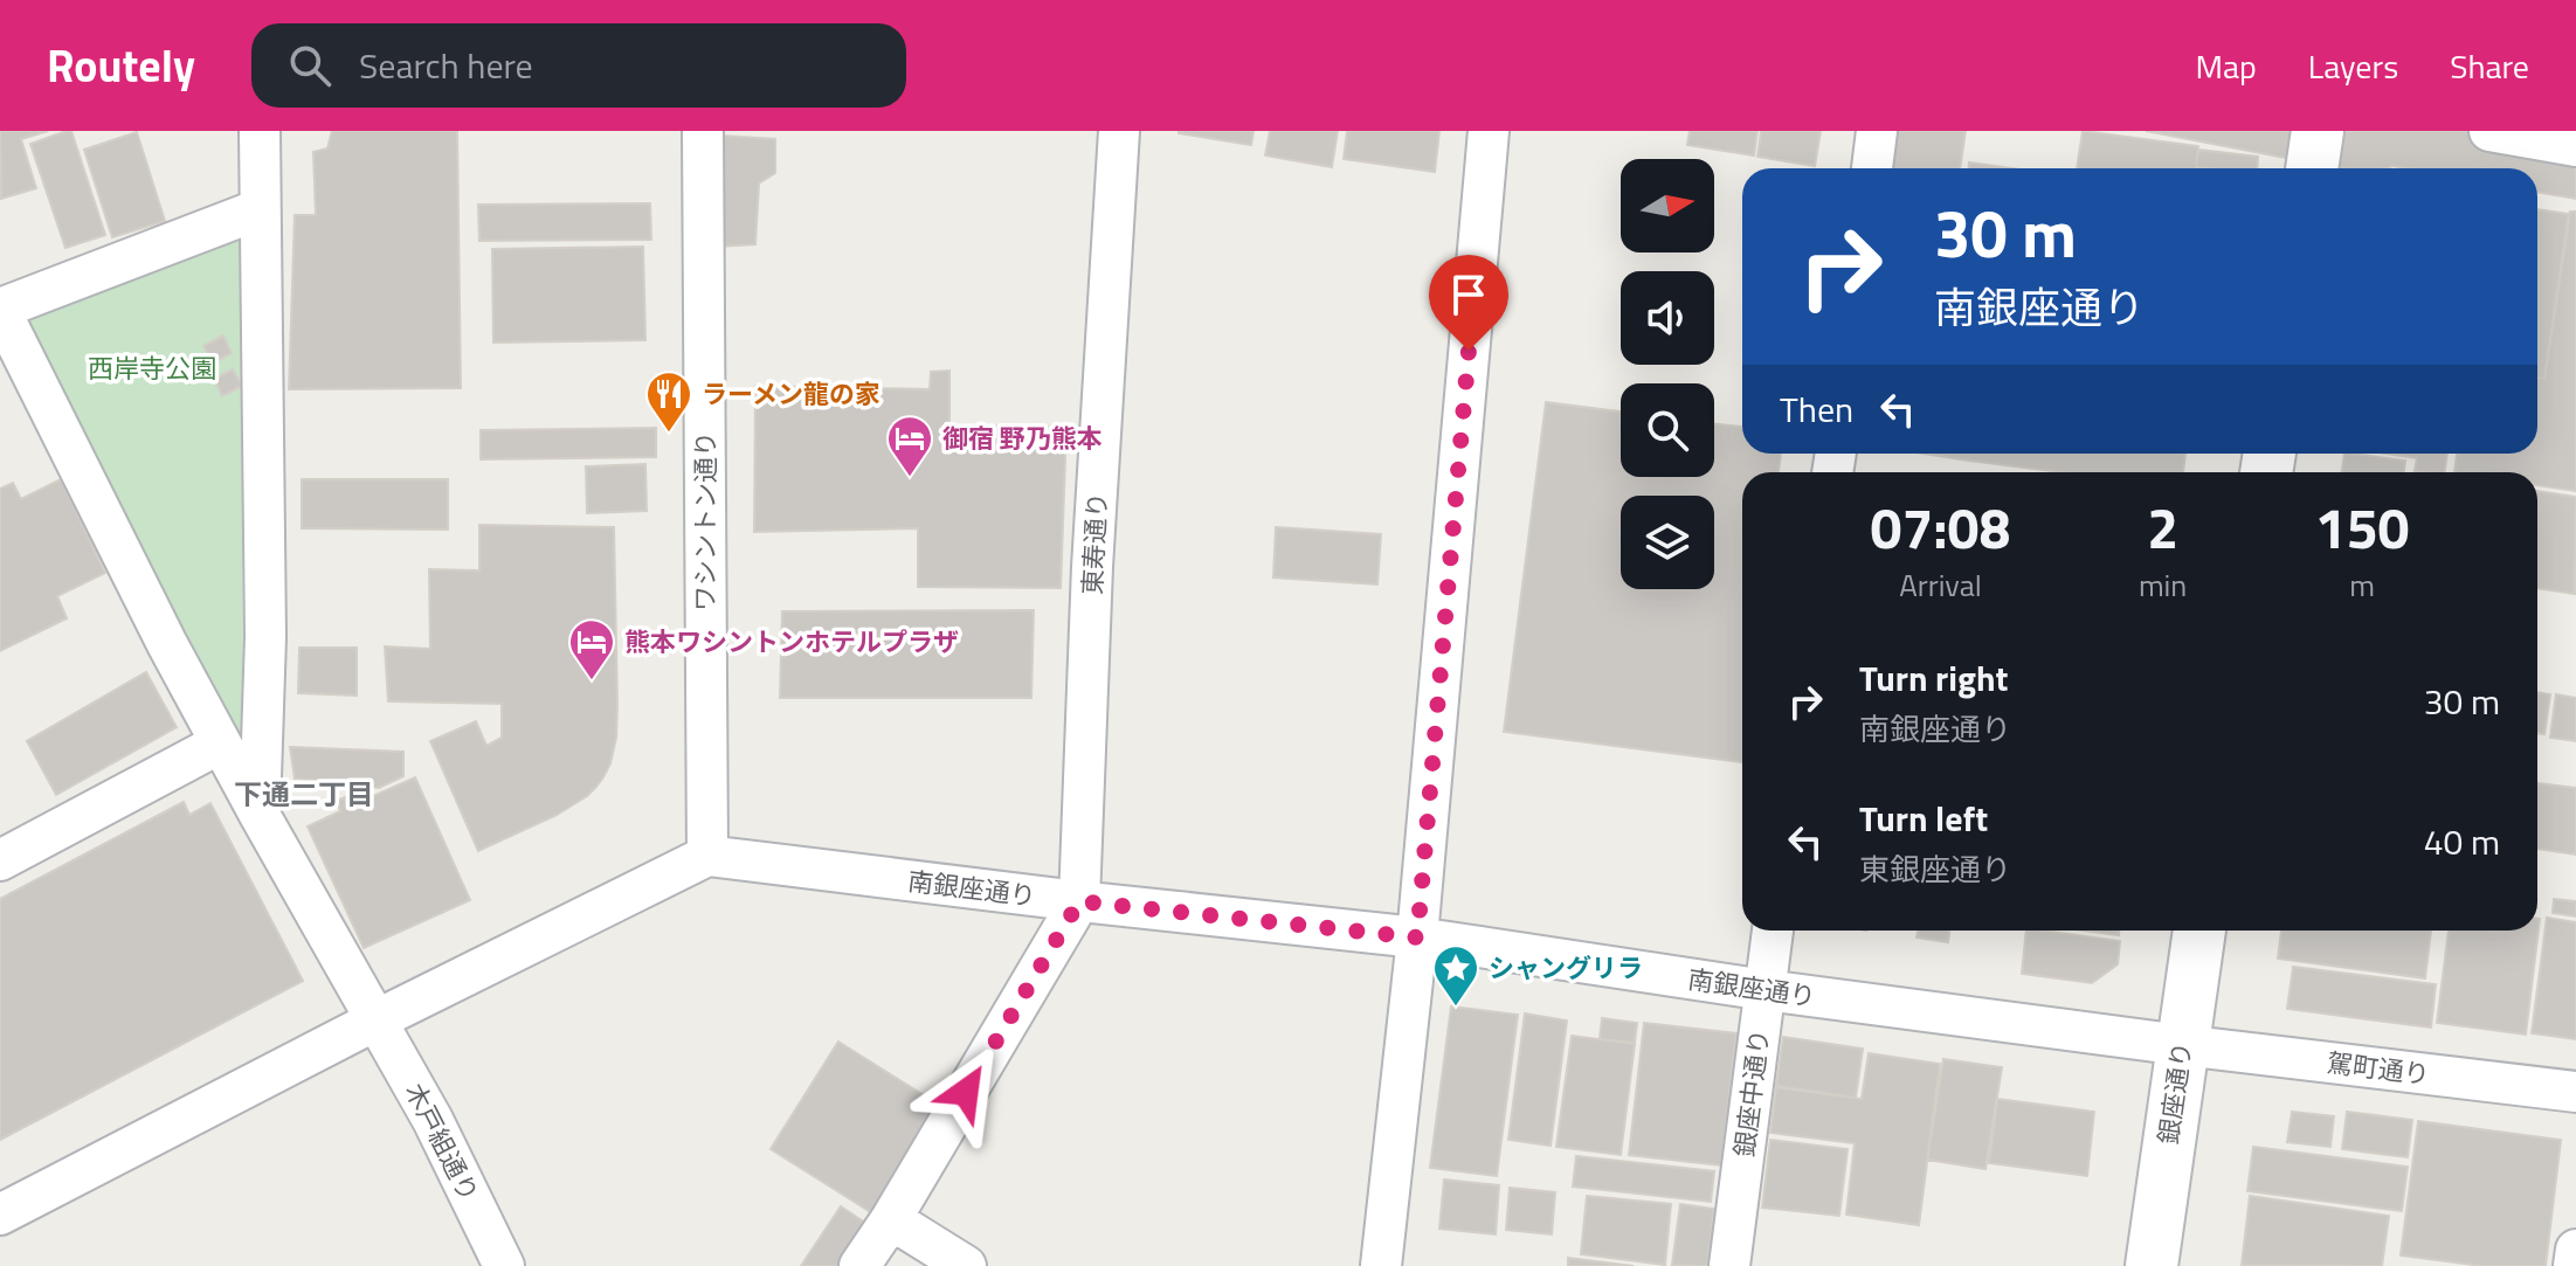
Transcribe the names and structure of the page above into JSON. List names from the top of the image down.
{
  "streets": {
    "street": [
      "ワシントン通り",
      "東寿通り",
      "南銀座通り",
      "駕町通り",
      "銀座中通り",
      "銀座通り",
      "木戸組通り"
    ]
  },
  "crossings": [
    ["ワシントン通り", "南銀座通り"],
    ["東寿通り", "南銀座通り"],
    ["南銀座通り", "駕町通り"],
    ["南銀座通り", "銀座中通り"],
    ["南銀座通り", "銀座通り"],
    ["駕町通り", "銀座通り"]
  ],
  "districts": ["下通二丁目"],
  "parks": ["西岸寺公園"],
  "places": {
    "restaurant": ["ラーメン龍の家"],
    "hotel": ["御宿 野乃熊本", "熊本ワシントンホテルプラザ"],
    "place": ["シャングリラ"]
  },
  "north": "right",
  "page": {
    "header": "Routely",
    "search": "Search here",
    "nav": ["Map", "Layers", "Share"],
    "turn": ["30 m", "南銀座通り"],
    "then": "Then",
    "eta": [
      "07:08",
      "Arrival",
      "2",
      "min",
      "150",
      "m"
    ],
    "list": [
      {
        "name": "Turn right",
        "note": "南銀座通り",
        "value": "30 m"
      },
      {
        "name": "Turn left",
        "note": "東銀座通り",
        "value": "40 m"
      }
    ]
  }
}
